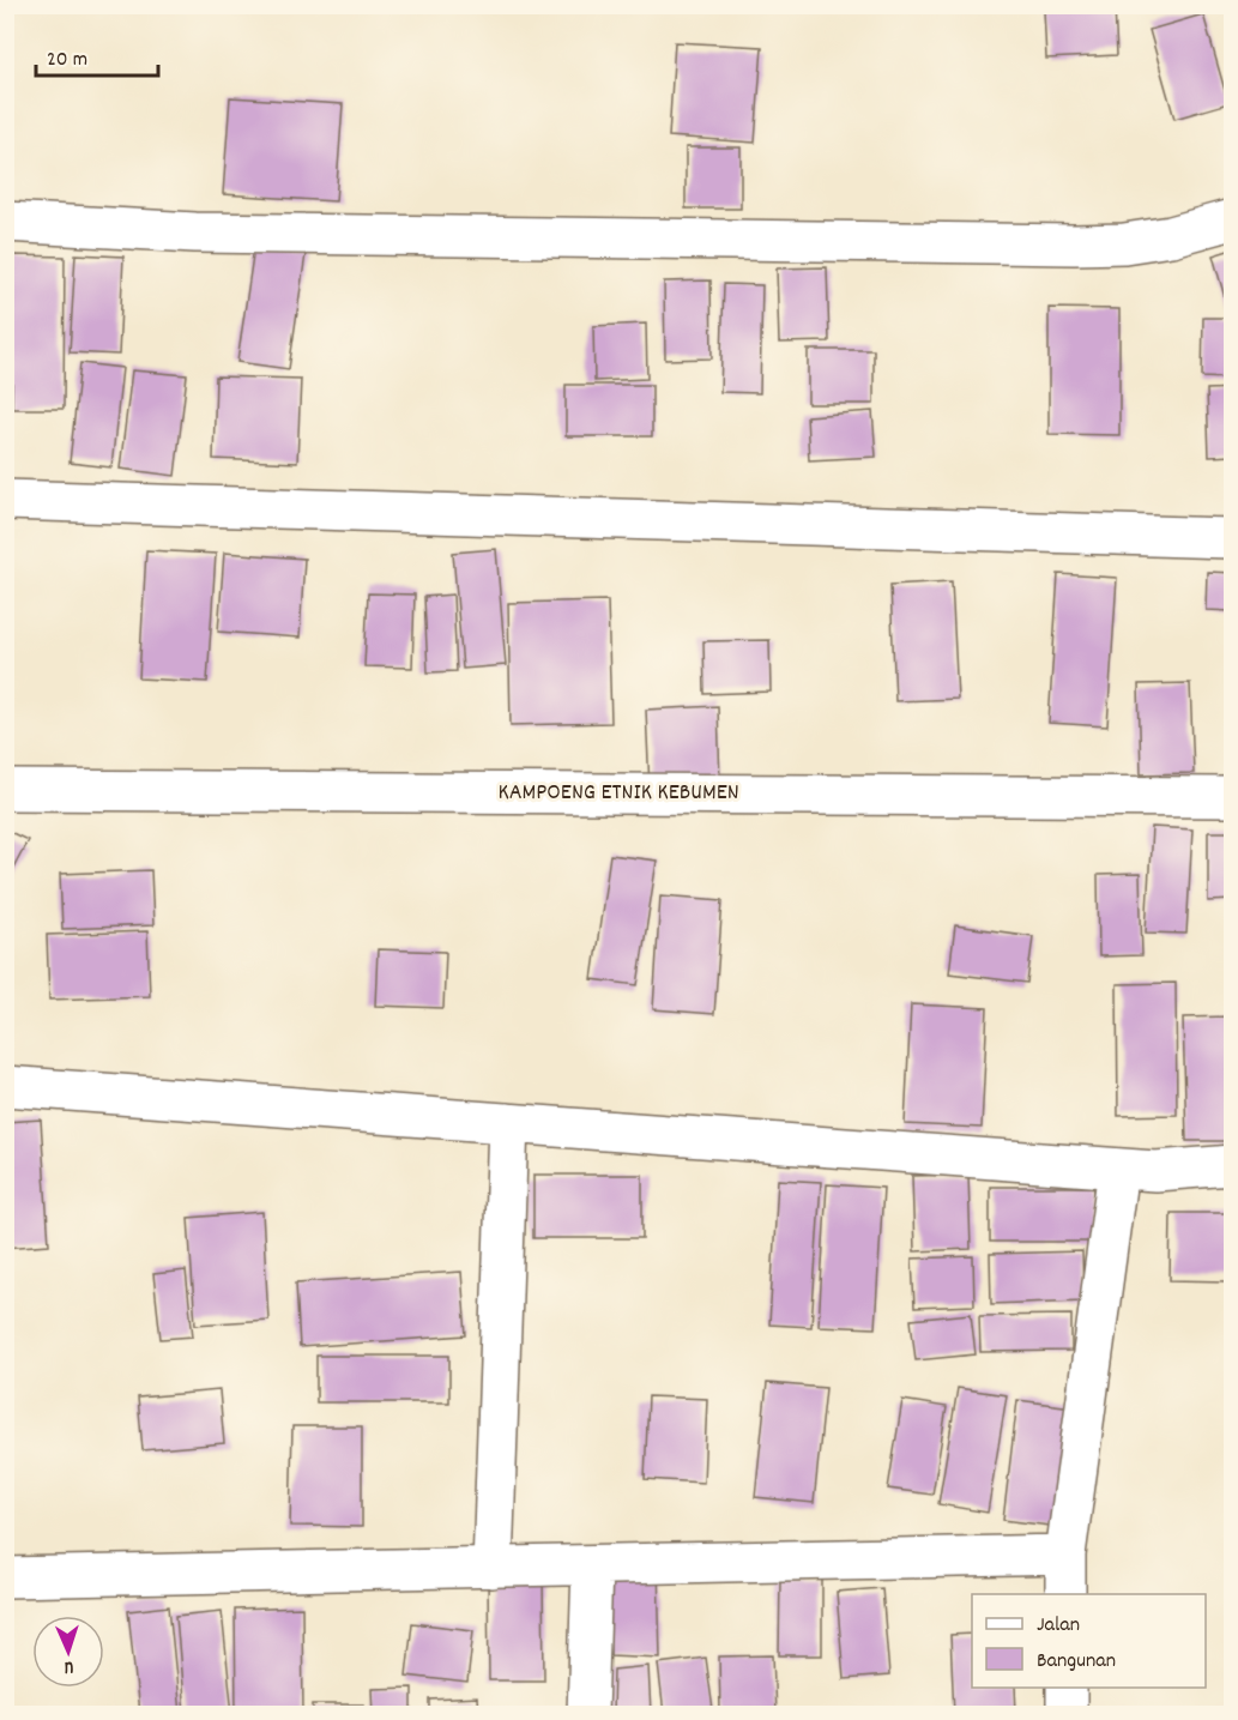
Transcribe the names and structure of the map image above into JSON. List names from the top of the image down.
{
  "streets": {
    "street": ["KAMPOENG ETNIK KEBUMEN"]
  },
  "legend": ["Jalan", "Bangunan"],
  "scale_bar": "20 m",
  "north": "bottom"
}
